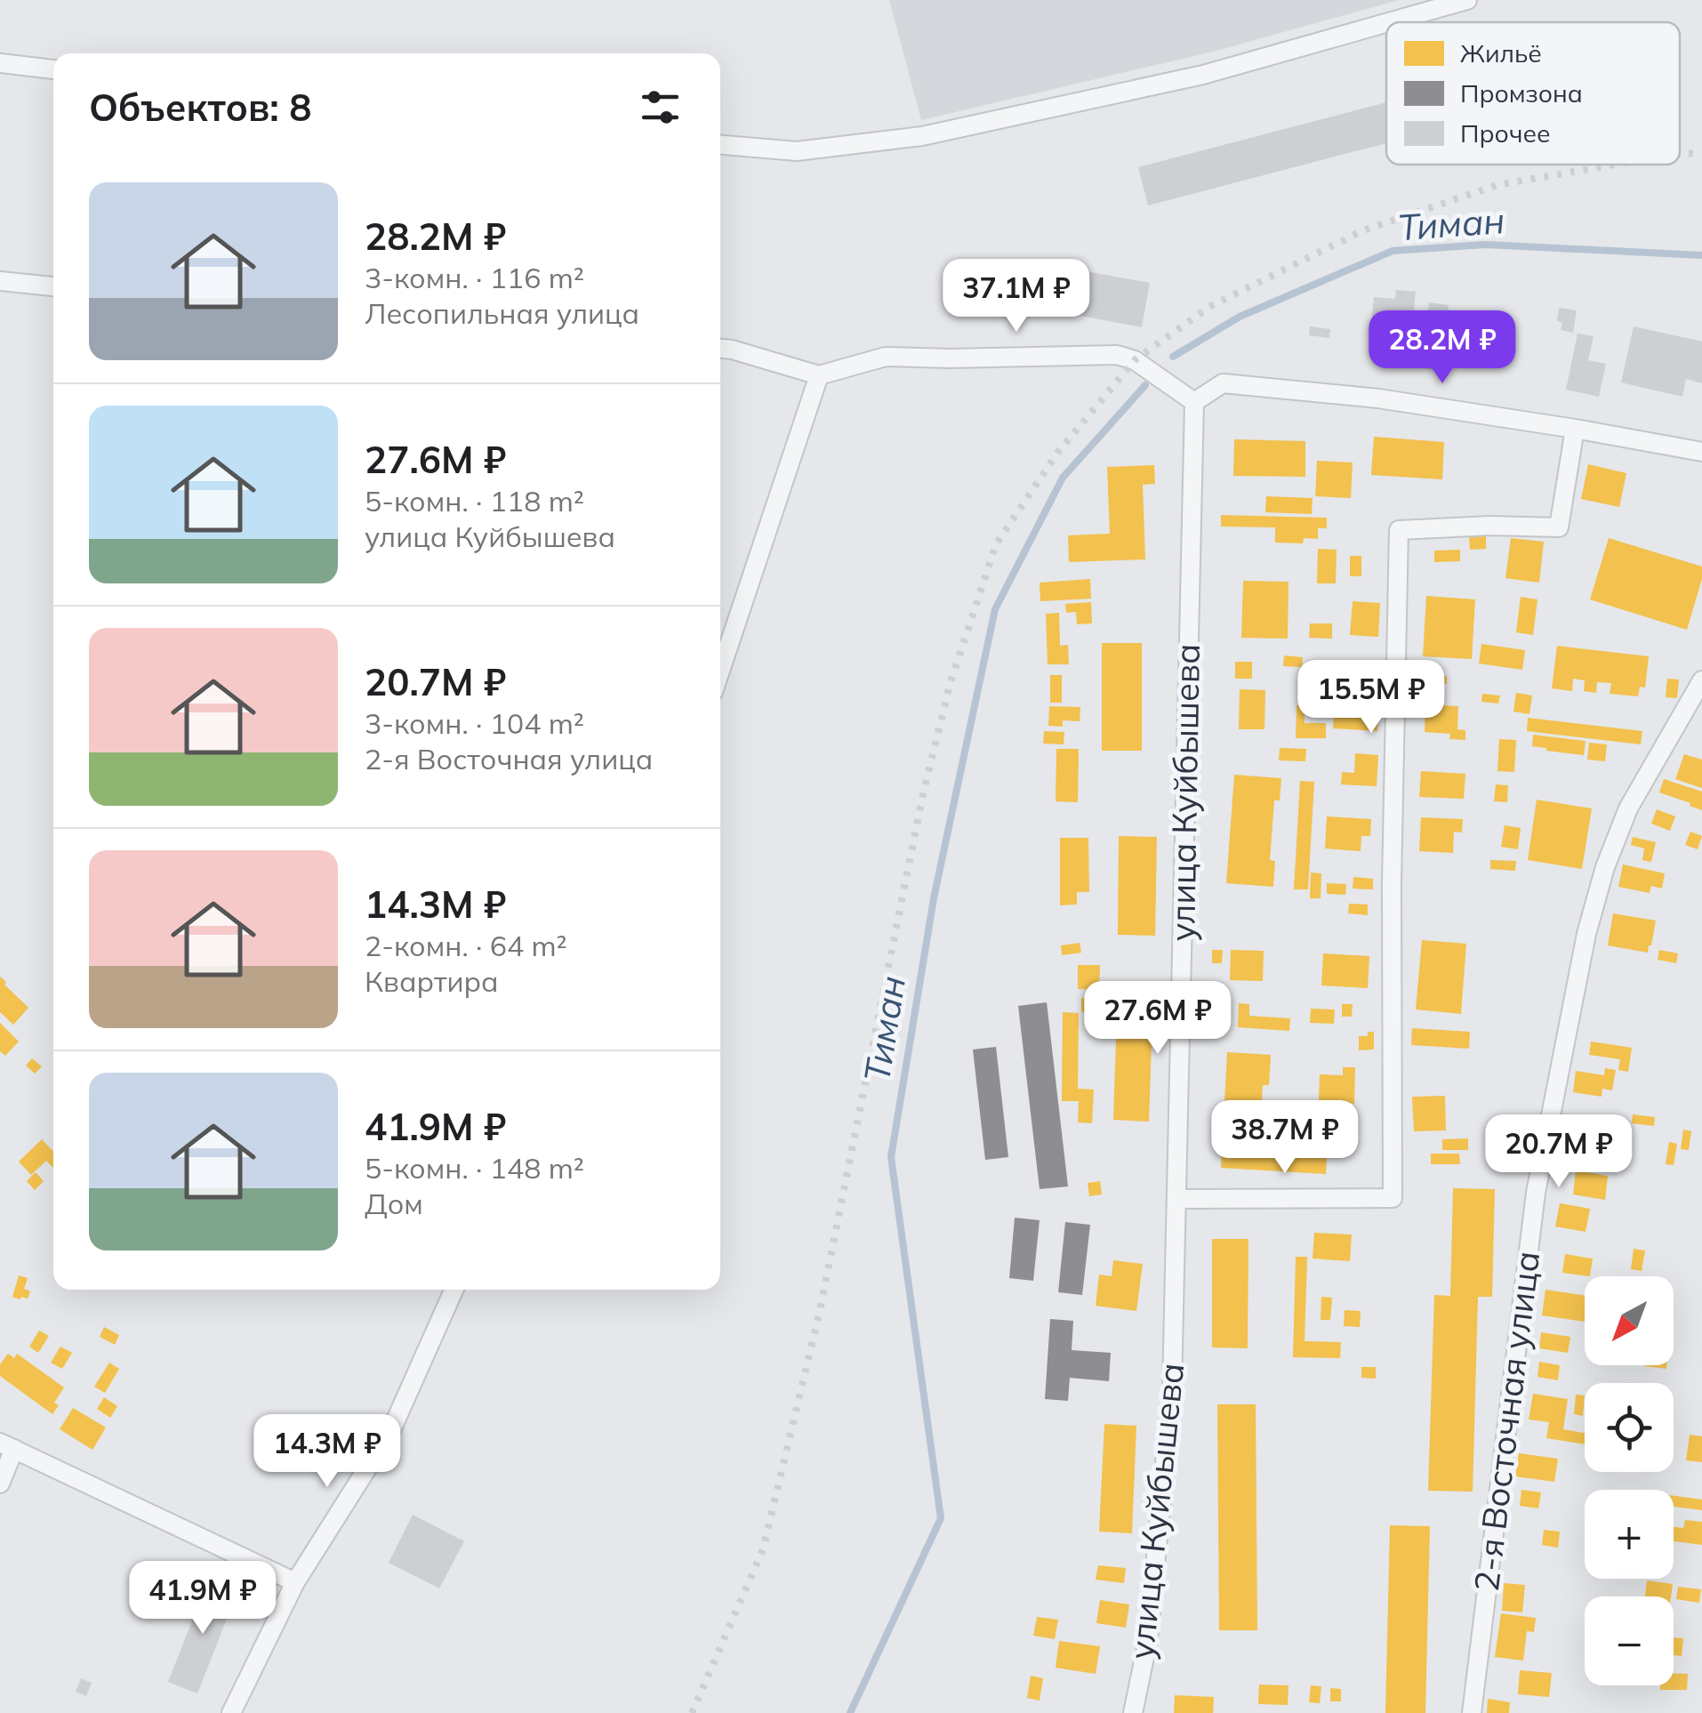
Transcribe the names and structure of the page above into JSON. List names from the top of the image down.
{
  "streets": {
    "street": ["улица Куйбышева", "2-я Восточная улица"]
  },
  "water": ["Тиман"],
  "legend": ["Жильё", "Промзона", "Прочее"],
  "north": "bottom left",
  "page": {
    "heading": "Объектов: 8",
    "list": [
      {
        "name": "28.2M ₽",
        "note": "3-комн. · 116 m² · Лесопильная улица"
      },
      {
        "name": "27.6M ₽",
        "note": "5-комн. · 118 m² · улица Куйбышева"
      },
      {
        "name": "20.7M ₽",
        "note": "3-комн. · 104 m² · 2-я Восточная улица"
      },
      {
        "name": "14.3M ₽",
        "note": "2-комн. · 64 m² · Квартира"
      },
      {
        "name": "41.9M ₽",
        "note": "5-комн. · 148 m² · Дом"
      }
    ],
    "price": [
      "37.1M ₽",
      "28.2M ₽",
      "15.5M ₽",
      "27.6M ₽",
      "38.7M ₽",
      "20.7M ₽",
      "14.3M ₽",
      "41.9M ₽"
    ],
    "map_buttons": ["+", "−"]
  }
}
